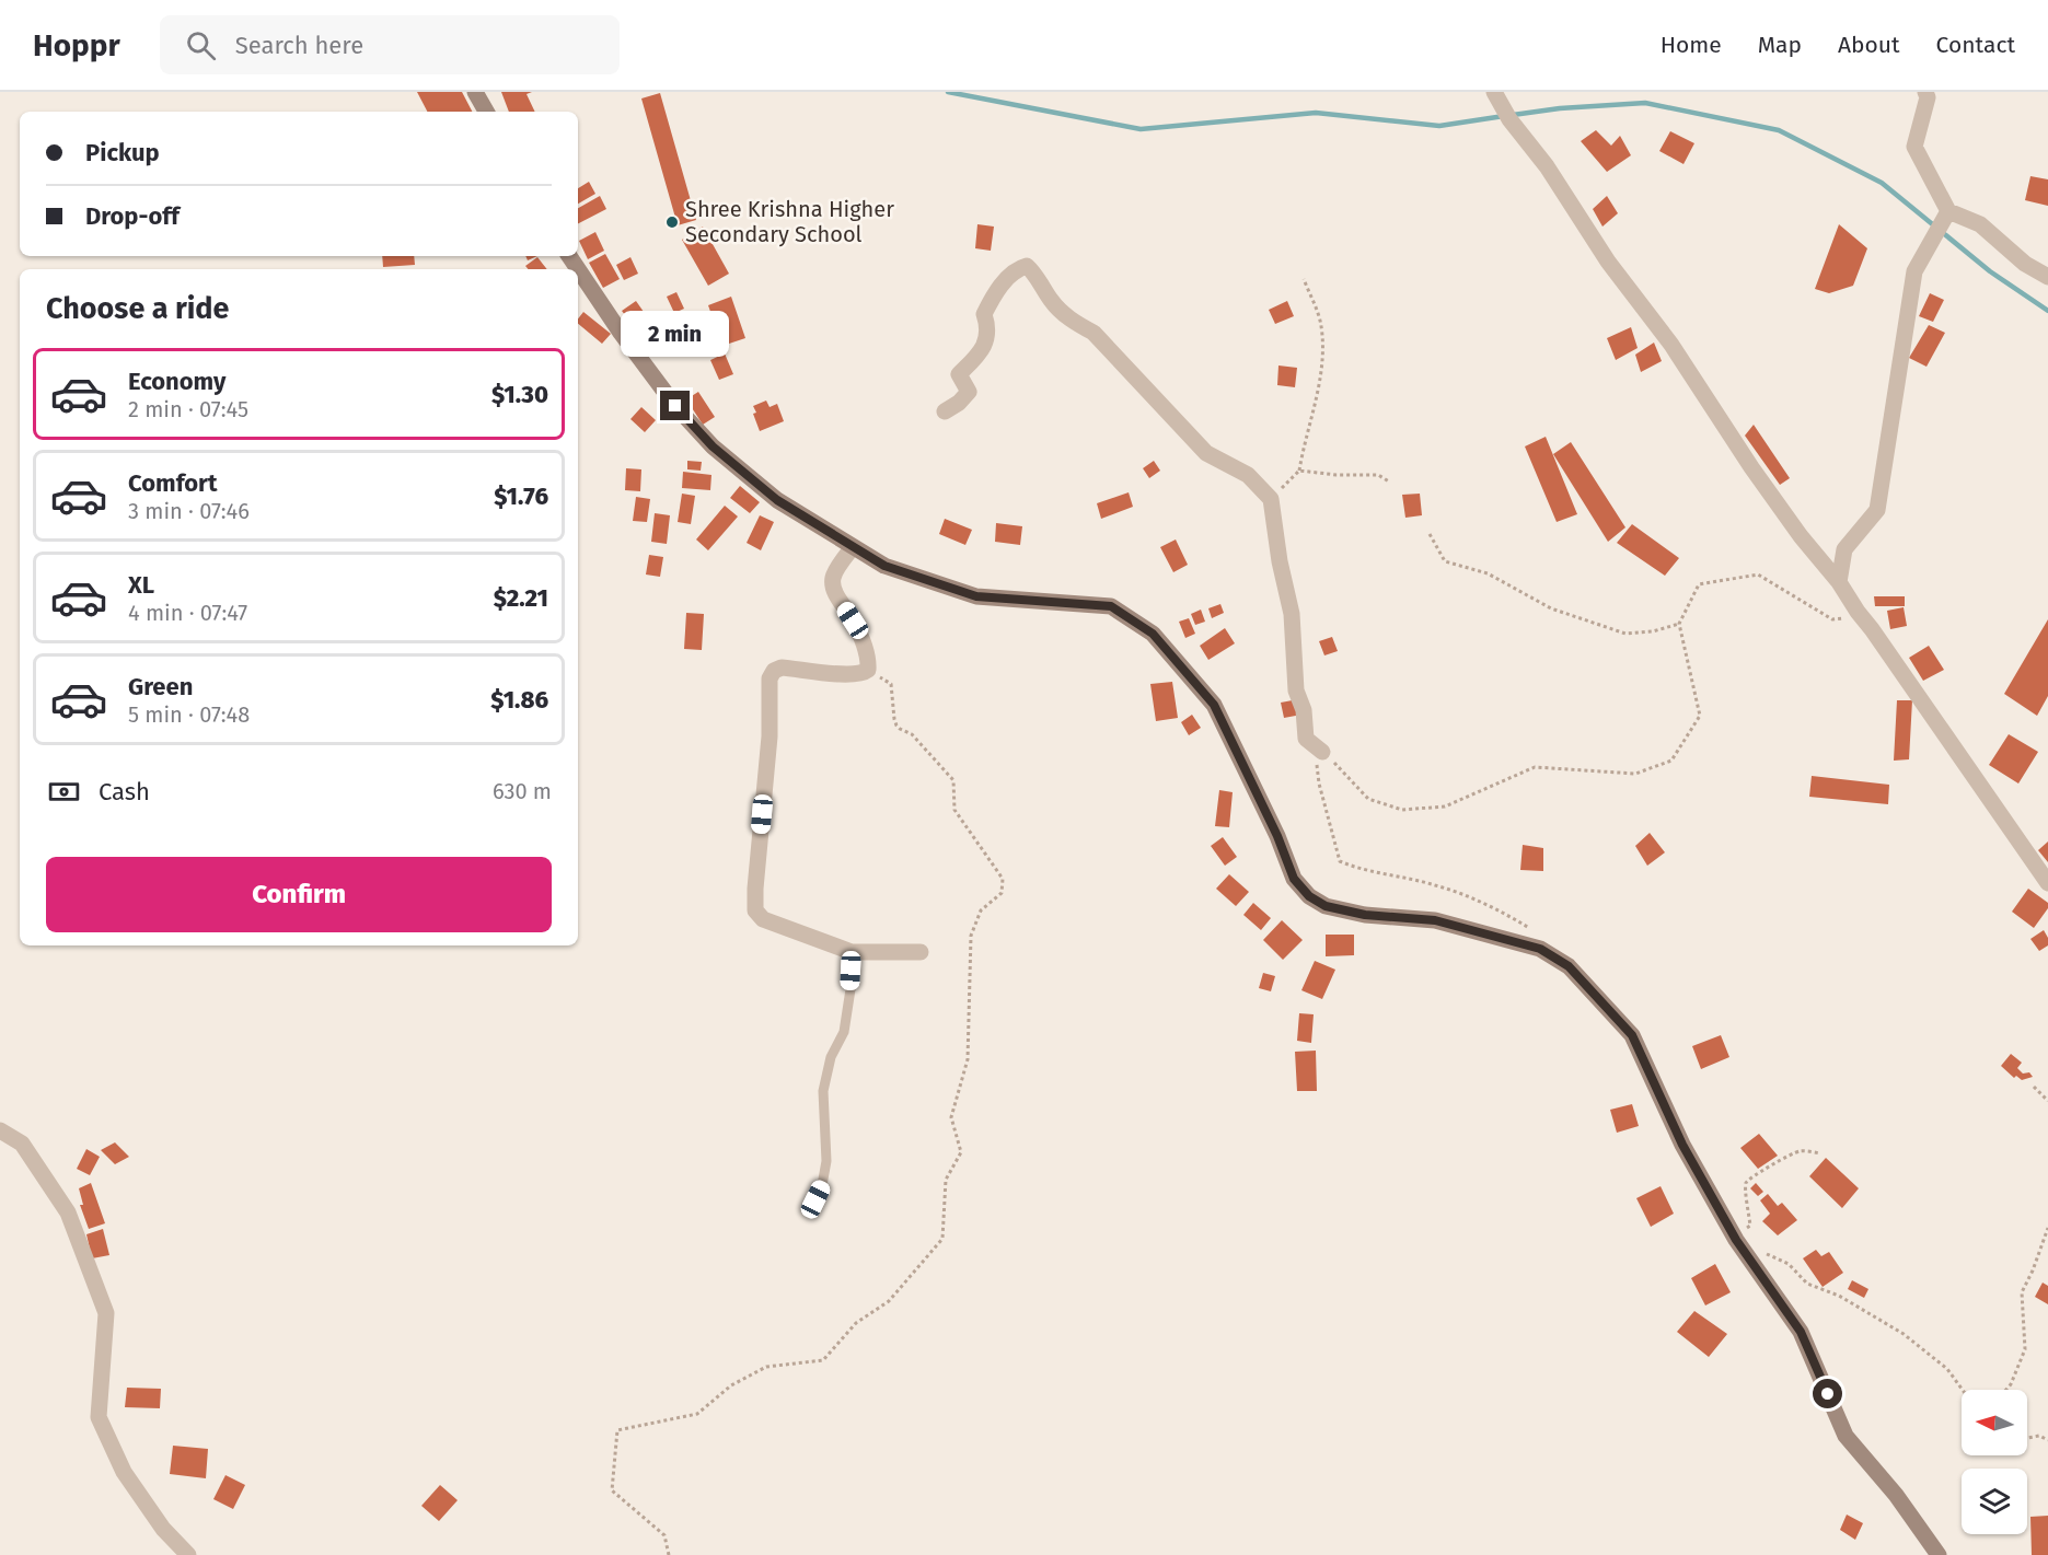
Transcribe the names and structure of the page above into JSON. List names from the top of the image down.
{
  "places": ["Shree Krishna Higher Secondary School"],
  "north": "left",
  "page": {
    "header": "Hoppr",
    "search": "Search here",
    "nav": [
      "Home",
      "Map",
      "About",
      "Contact"
    ],
    "banner": ["Pickup", "Drop-off"],
    "heading": "Choose a ride",
    "bubble": "2 min",
    "list": [
      {
        "name": "Economy",
        "note": "2 min · 07:45",
        "value": "$1.30"
      },
      {
        "name": "Comfort",
        "note": "3 min · 07:46",
        "value": "$1.76"
      },
      {
        "name": "XL",
        "note": "4 min · 07:47",
        "value": "$2.21"
      },
      {
        "name": "Green",
        "note": "5 min · 07:48",
        "value": "$1.86"
      }
    ],
    "pay": ["Cash", "630 m"],
    "buttons": "Confirm"
  }
}
